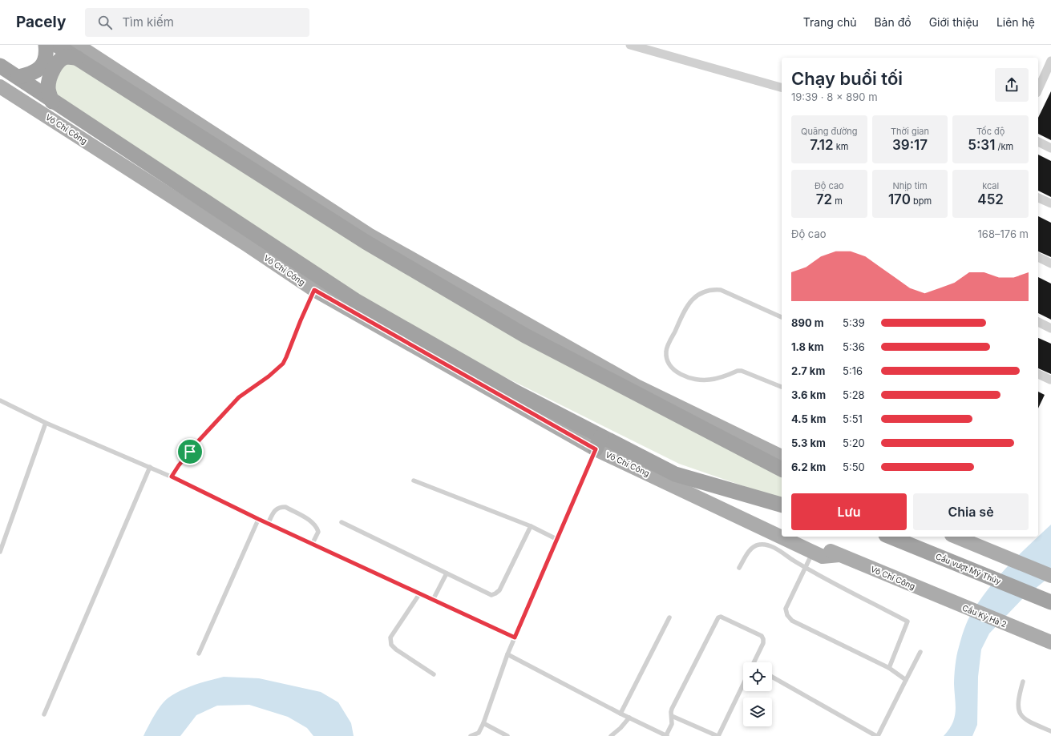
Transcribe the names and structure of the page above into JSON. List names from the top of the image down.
{
  "streets": {
    "highway": ["Võ Chí Công", "Cầu vượt Mỹ Thủy"],
    "main road": ["Cầu Kỳ Hà 2"]
  },
  "crossings": [
    ["Võ Chí Công", "Cầu Kỳ Hà 2"]
  ],
  "page": {
    "header": "Pacely",
    "search": "Tìm kiếm",
    "nav": [
      "Trang chủ",
      "Bản đồ",
      "Giới thiệu",
      "Liên hệ"
    ],
    "heading": ["Chạy buổi tối", "19:39 · 8 × 890 m"],
    "stats": [
      ["Quãng đường", "7.12 km"],
      ["Thời gian", "39:17"],
      ["Tốc độ", "5:31 /km"],
      ["Độ cao", "72 m"],
      ["Nhịp tim", "170 bpm"],
      ["kcal", "452"]
    ],
    "chart": ["Độ cao", "168–176 m"],
    "list": [
      {
        "name": "890 m",
        "note": "5:39"
      },
      {
        "name": "1.8 km",
        "note": "5:36"
      },
      {
        "name": "2.7 km",
        "note": "5:16"
      },
      {
        "name": "3.6 km",
        "note": "5:28"
      },
      {
        "name": "4.5 km",
        "note": "5:51"
      },
      {
        "name": "5.3 km",
        "note": "5:20"
      },
      {
        "name": "6.2 km",
        "note": "5:50"
      }
    ],
    "buttons": ["Lưu", "Chia sẻ"]
  }
}
